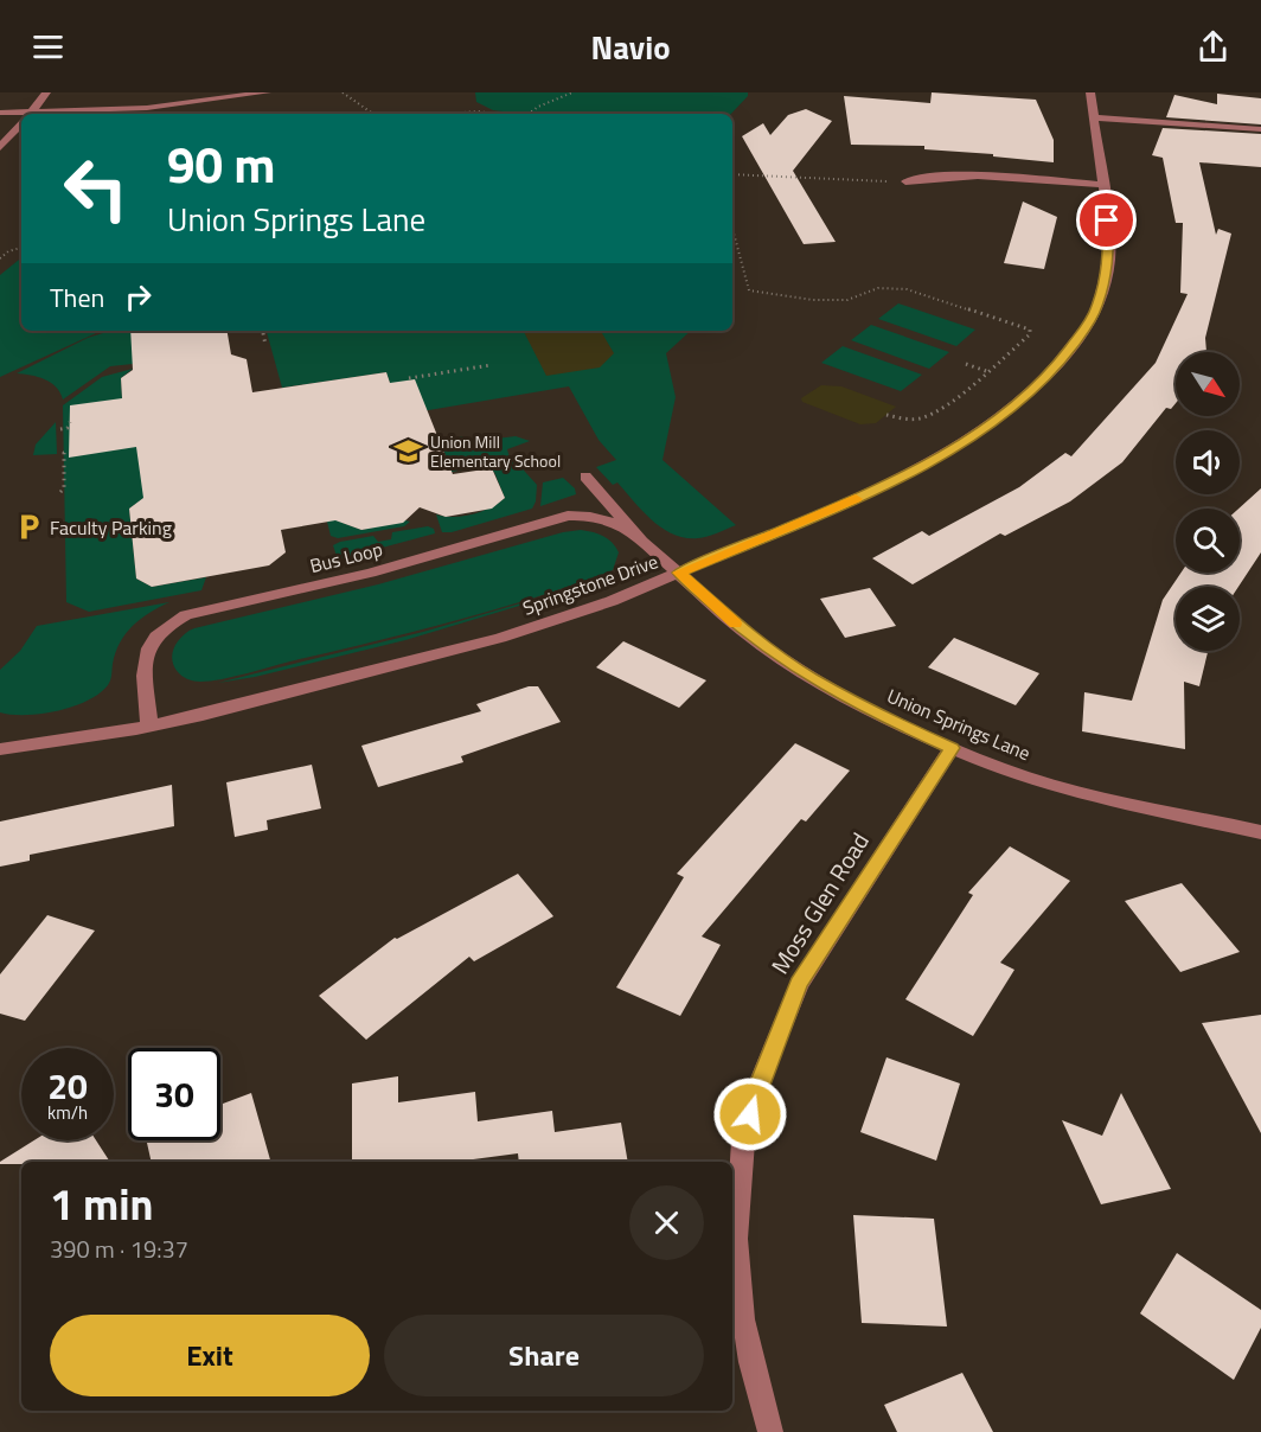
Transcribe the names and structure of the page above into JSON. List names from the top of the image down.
{
  "streets": {
    "street": [
      "Bus Loop",
      "Springstone Drive",
      "Union Springs Lane",
      "Moss Glen Road"
    ]
  },
  "crossings": [
    ["Bus Loop", "Springstone Drive"],
    ["Bus Loop", "Union Springs Lane"],
    ["Springstone Drive", "Union Springs Lane"],
    ["Union Springs Lane", "Moss Glen Road"]
  ],
  "places": {
    "school or university": ["Union Mill Elementary School"],
    "parking": ["Faculty Parking"]
  },
  "north": "bottom right",
  "page": {
    "header": "Navio",
    "turn": ["90 m", "Union Springs Lane"],
    "then": "Then",
    "speed": "20 km/h",
    "limit": "30",
    "heading": ["1 min", "390 m · 19:37"],
    "buttons": ["Exit", "Share"]
  }
}
